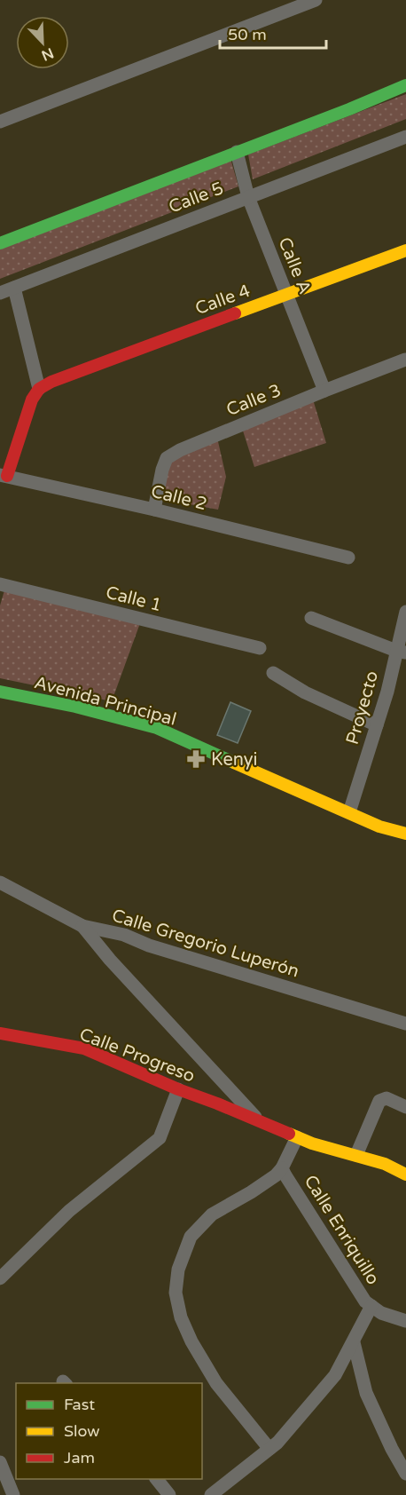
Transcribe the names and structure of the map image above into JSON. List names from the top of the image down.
{
  "streets": {
    "street": [
      "Calle 5",
      "Calle A",
      "Calle 4",
      "Calle 3",
      "Calle 2",
      "Calle 1",
      "Avenida Principal",
      "Proyecto",
      "Calle Gregorio Luperón",
      "Calle Progreso",
      "Calle Enriquillo"
    ]
  },
  "crossings": [
    ["Calle 5", "Calle A"],
    ["Calle A", "Calle 4"],
    ["Calle A", "Calle 3"],
    ["Calle 3", "Calle 2"],
    ["Avenida Principal", "Proyecto"],
    ["Calle Progreso", "Calle Enriquillo"]
  ],
  "places": {
    "pharmacy": ["Kenyi"]
  },
  "legend": ["Fast", "Slow", "Jam"],
  "scale_bar": "50 m",
  "north": "bottom right"
}
